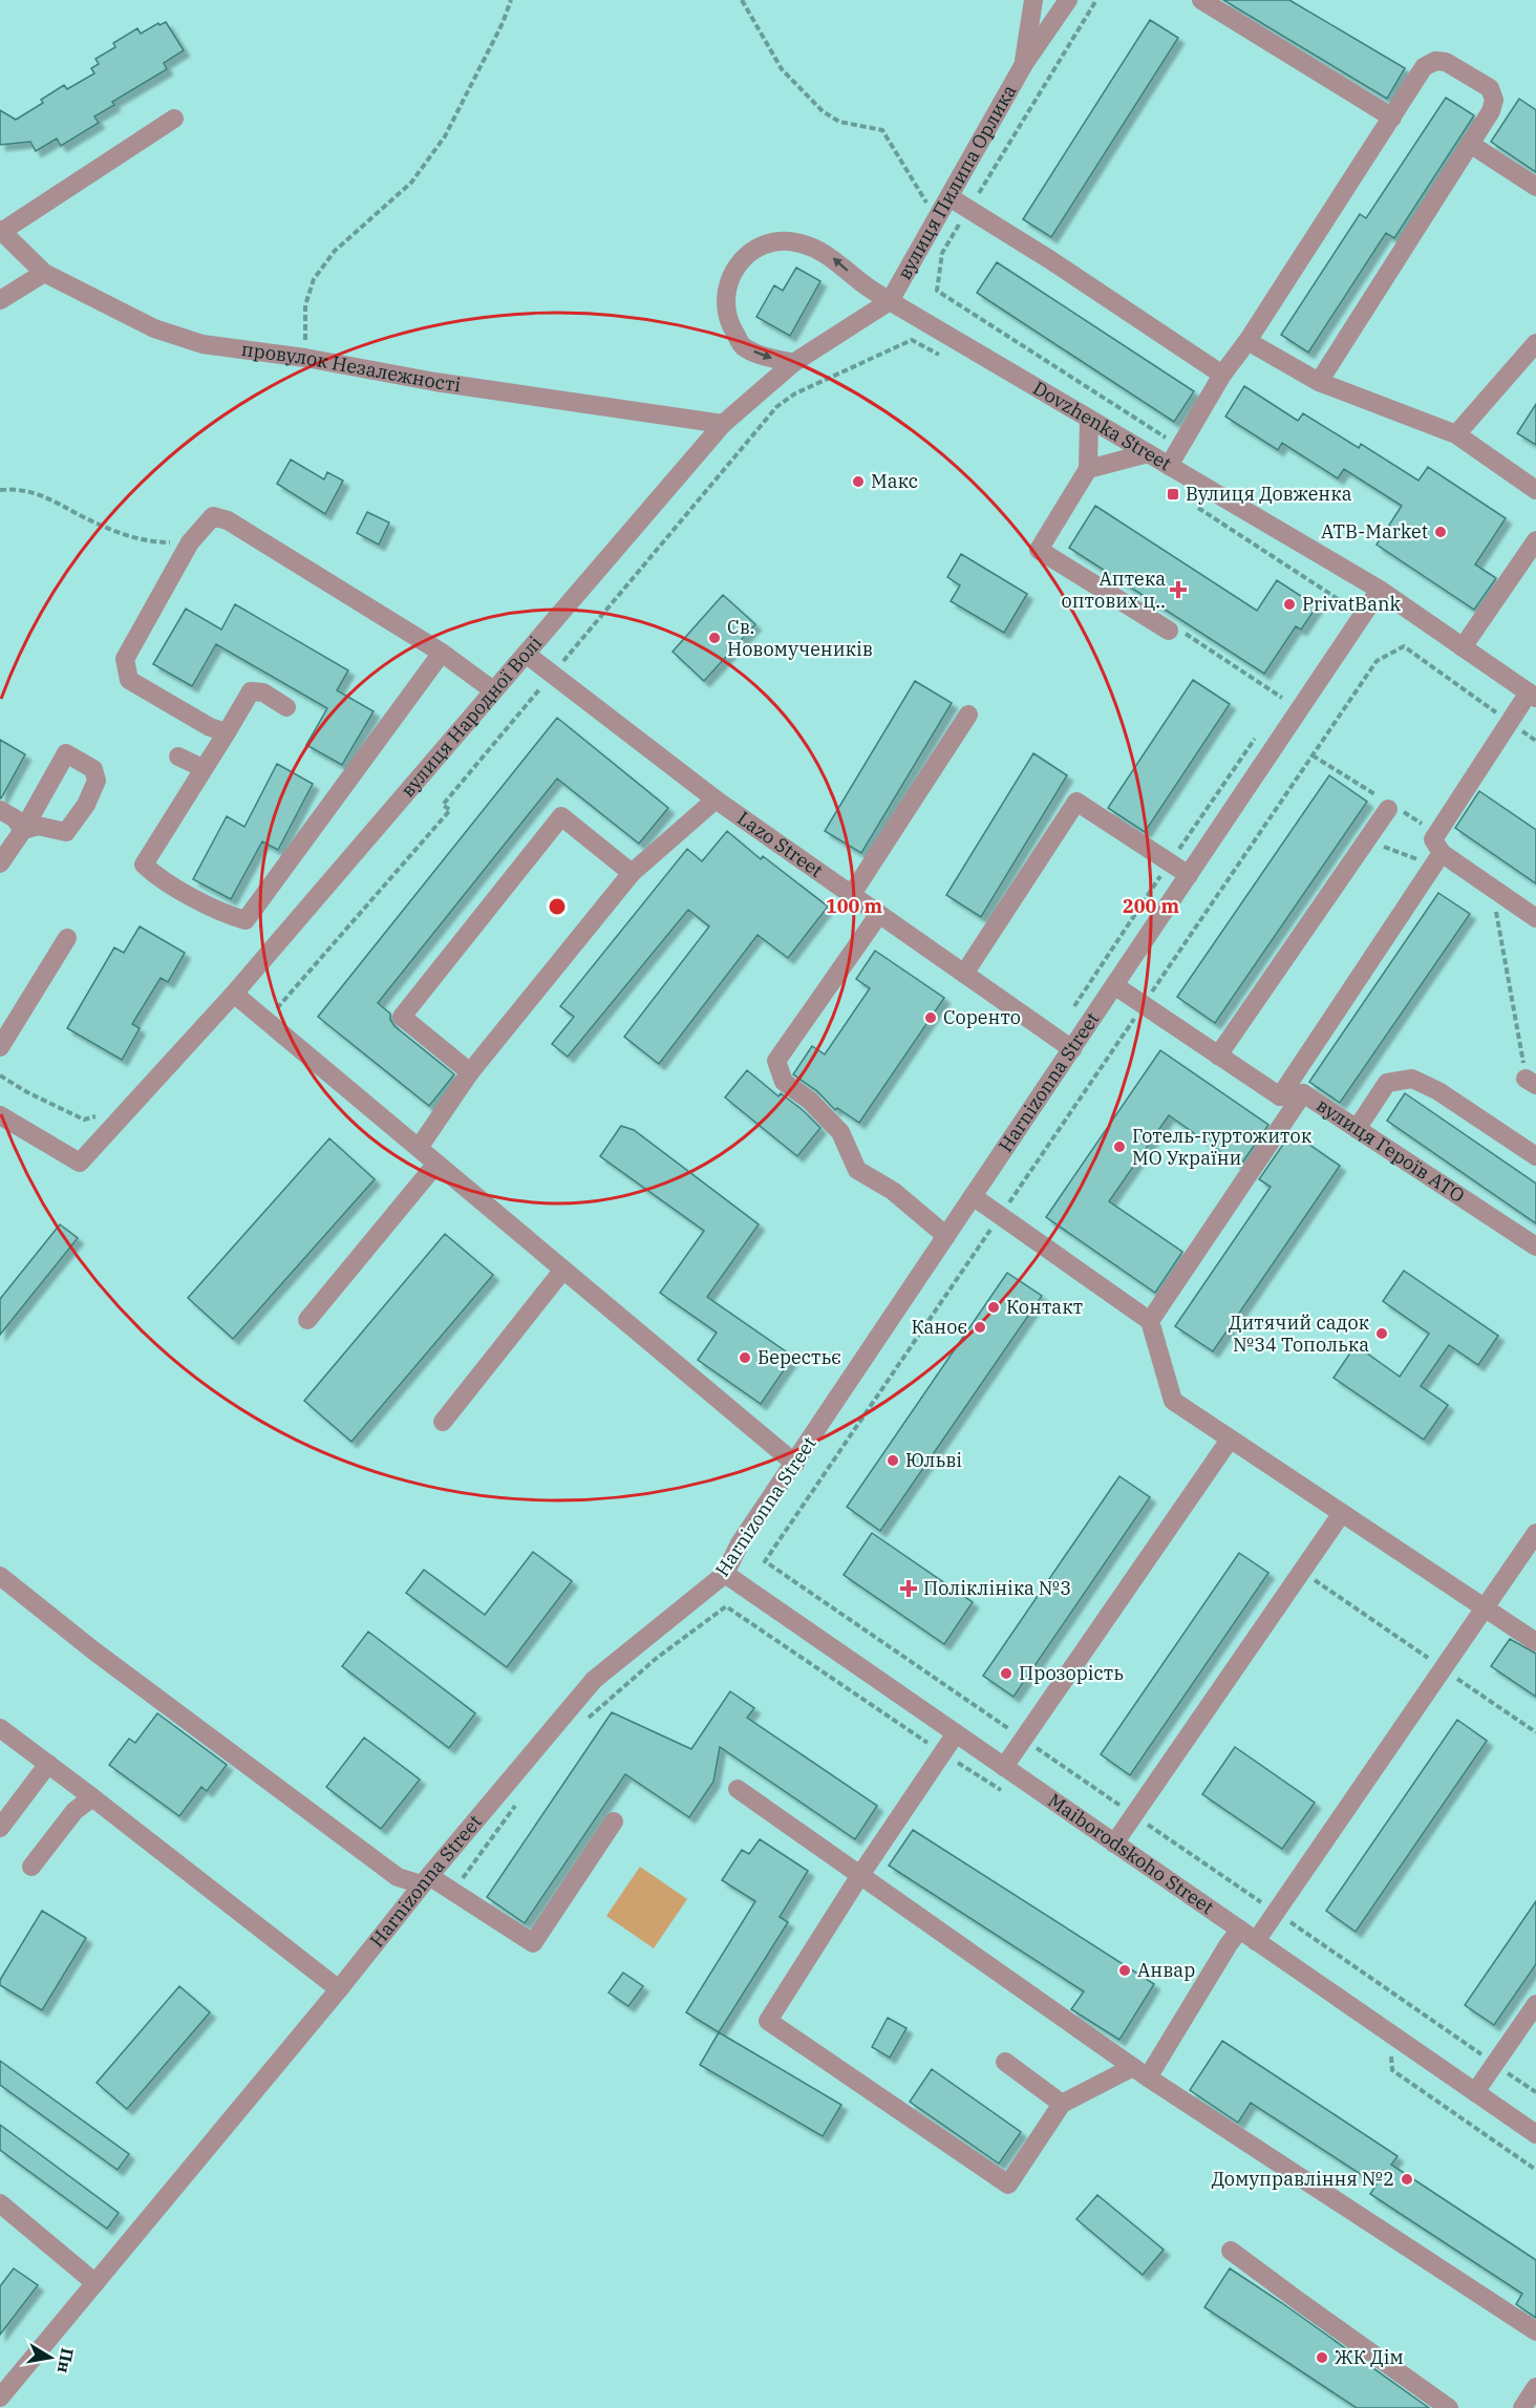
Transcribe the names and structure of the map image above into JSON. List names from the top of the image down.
{
  "streets": {
    "street": [
      "вулиця Пилипа Орлика",
      "провулок Незалежності",
      "Dovzhenka Street",
      "вулиця Народної Волі",
      "Lazo Street",
      "Harnizonna Street",
      "вулиця Героїв АТО",
      "Maiborodskoho Street"
    ]
  },
  "crossings": [
    ["вулиця Пилипа Орлика", "Dovzhenka Street"],
    ["вулиця Пилипа Орлика", "вулиця Народної Волі"],
    ["провулок Незалежності", "вулиця Народної Волі"],
    ["Dovzhenka Street", "вулиця Народної Волі"],
    ["Dovzhenka Street", "Harnizonna Street"],
    ["вулиця Народної Волі", "Lazo Street"],
    ["Lazo Street", "Harnizonna Street"],
    ["Harnizonna Street", "Maiborodskoho Street"]
  ],
  "places": {
    "other": [
      "Макс",
      "ATB-Market",
      "PrivatBank",
      "Св. Новомучеників",
      "Соренто",
      "Готель-гуртожиток МО України",
      "Контакт",
      "Каноє",
      "Дитячий садок №34 Тополька",
      "Берестьє",
      "Юльві",
      "Прозорість",
      "Анвар",
      "Домуправління №2",
      "ЖК Дім"
    ],
    "transit": ["Вулиця Довженка"],
    "health": ["Аптека оптових ц‥", "Поліклініка №3"]
  },
  "north": "right",
  "rings": ["100 m", "200 m"]
}
